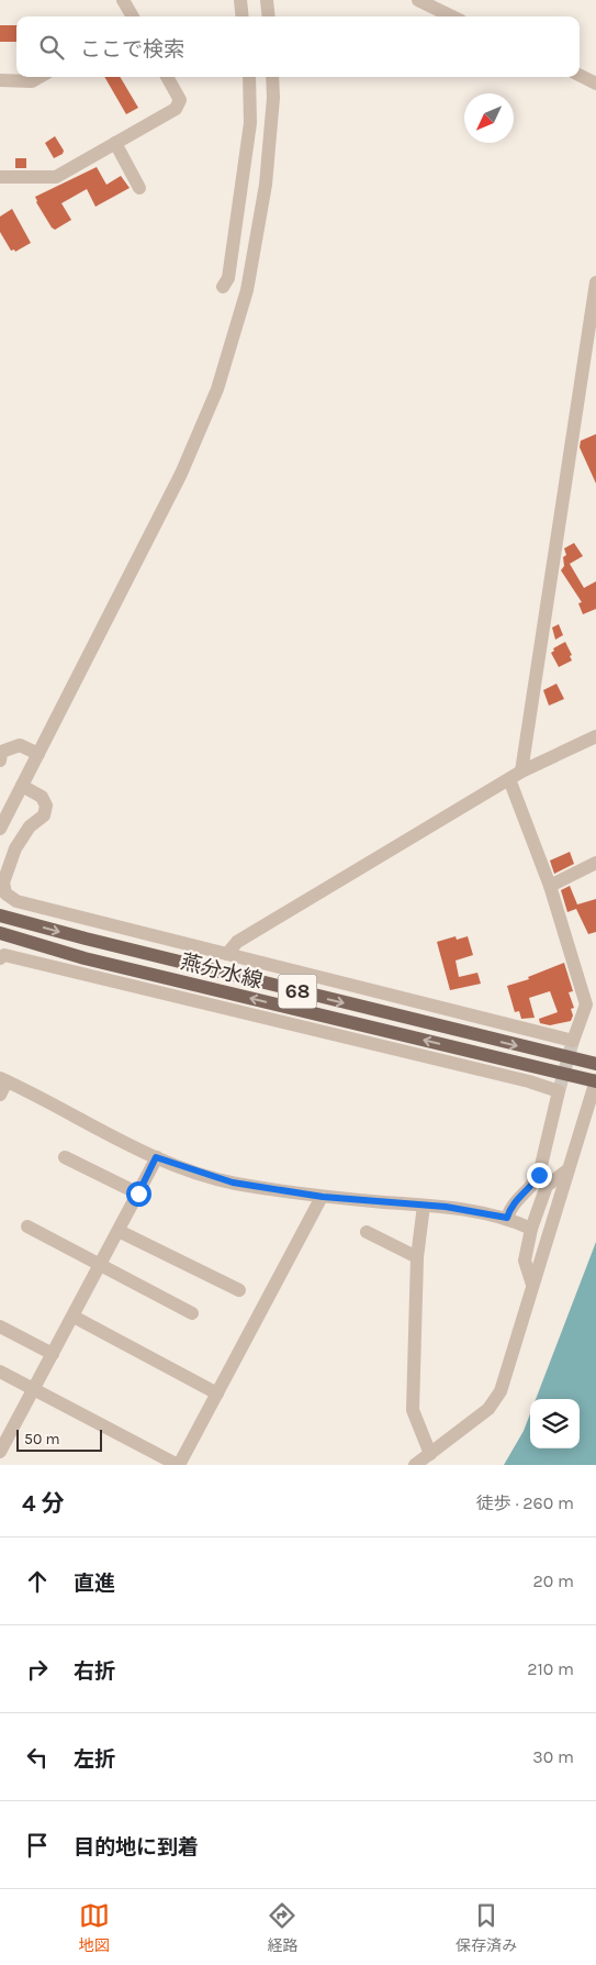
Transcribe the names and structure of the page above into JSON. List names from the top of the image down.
{
  "streets": {
    "main road": ["燕分水線", "68"]
  },
  "scale_bar": "50 m",
  "north": "bottom left",
  "page": {
    "search": "ここで検索",
    "scale": "50 m",
    "heading": ["4 分", "徒歩 · 260 m"],
    "list": [
      ["直進", "20 m"],
      ["右折", "210 m"],
      ["左折", "30 m"],
      "目的地に到着"
    ],
    "nav": ["地図", "経路", "保存済み"]
  }
}
